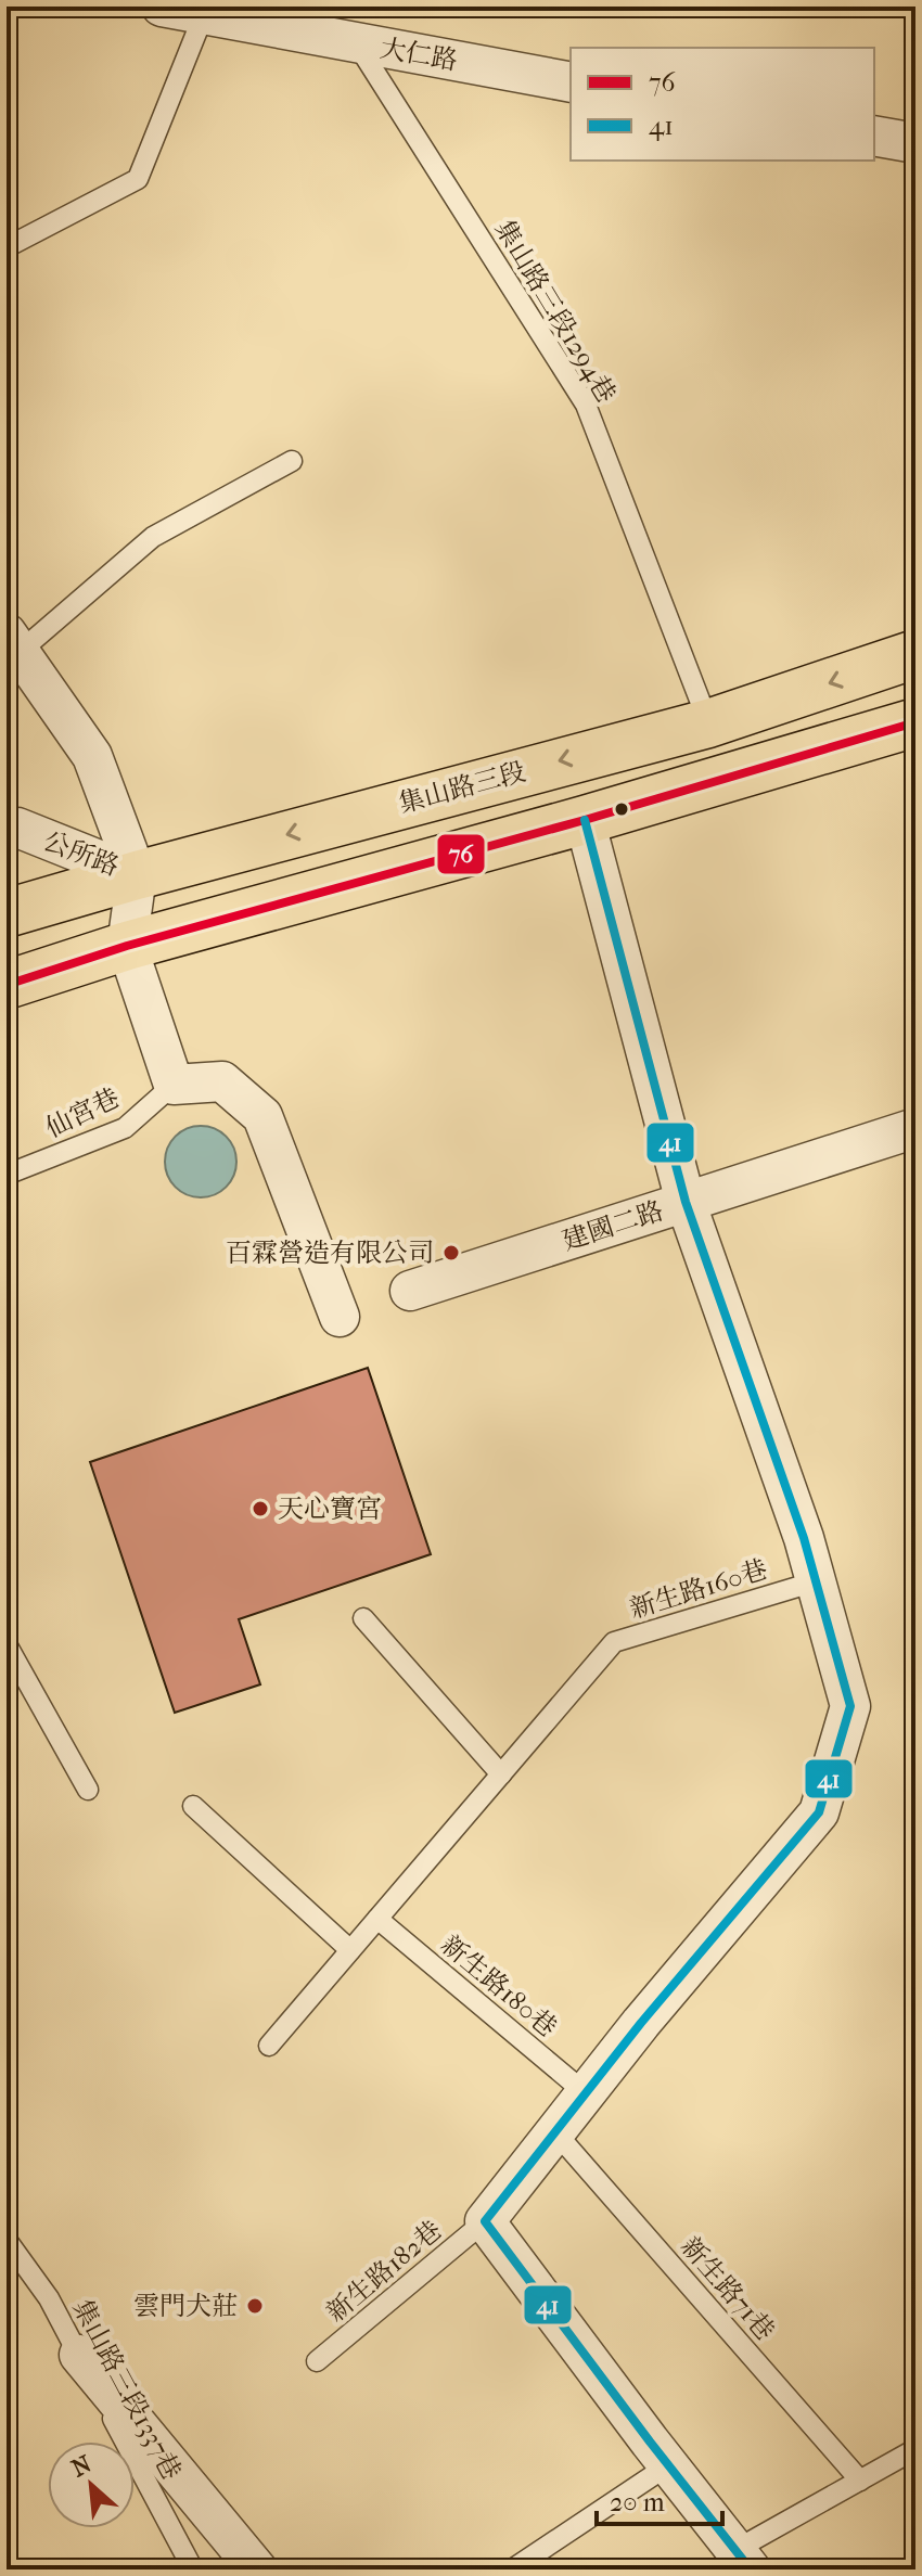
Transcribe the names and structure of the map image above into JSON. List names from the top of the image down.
{
  "streets": {
    "main road": ["集山路三段"],
    "street": ["大仁路", "公所路", "建國二路"],
    "lane": [
      "集山路三段1294巷",
      "仙宮巷",
      "新生路160巷",
      "新生路180巷",
      "新生路182巷",
      "新生路71巷",
      "集山路三段1337巷"
    ]
  },
  "crossings": [
    ["大仁路", "集山路三段1294巷"],
    ["集山路三段1294巷", "集山路三段"],
    ["集山路三段", "公所路"],
    ["新生路160巷", "新生路180巷"]
  ],
  "places": ["百霖營造有限公司", "天心寶宮", "雲門犬莊"],
  "lines": ["transit line 76", "transit line 41"],
  "legend": ["76", "41"],
  "scale_bar": "20 m",
  "north": "top left"
}
